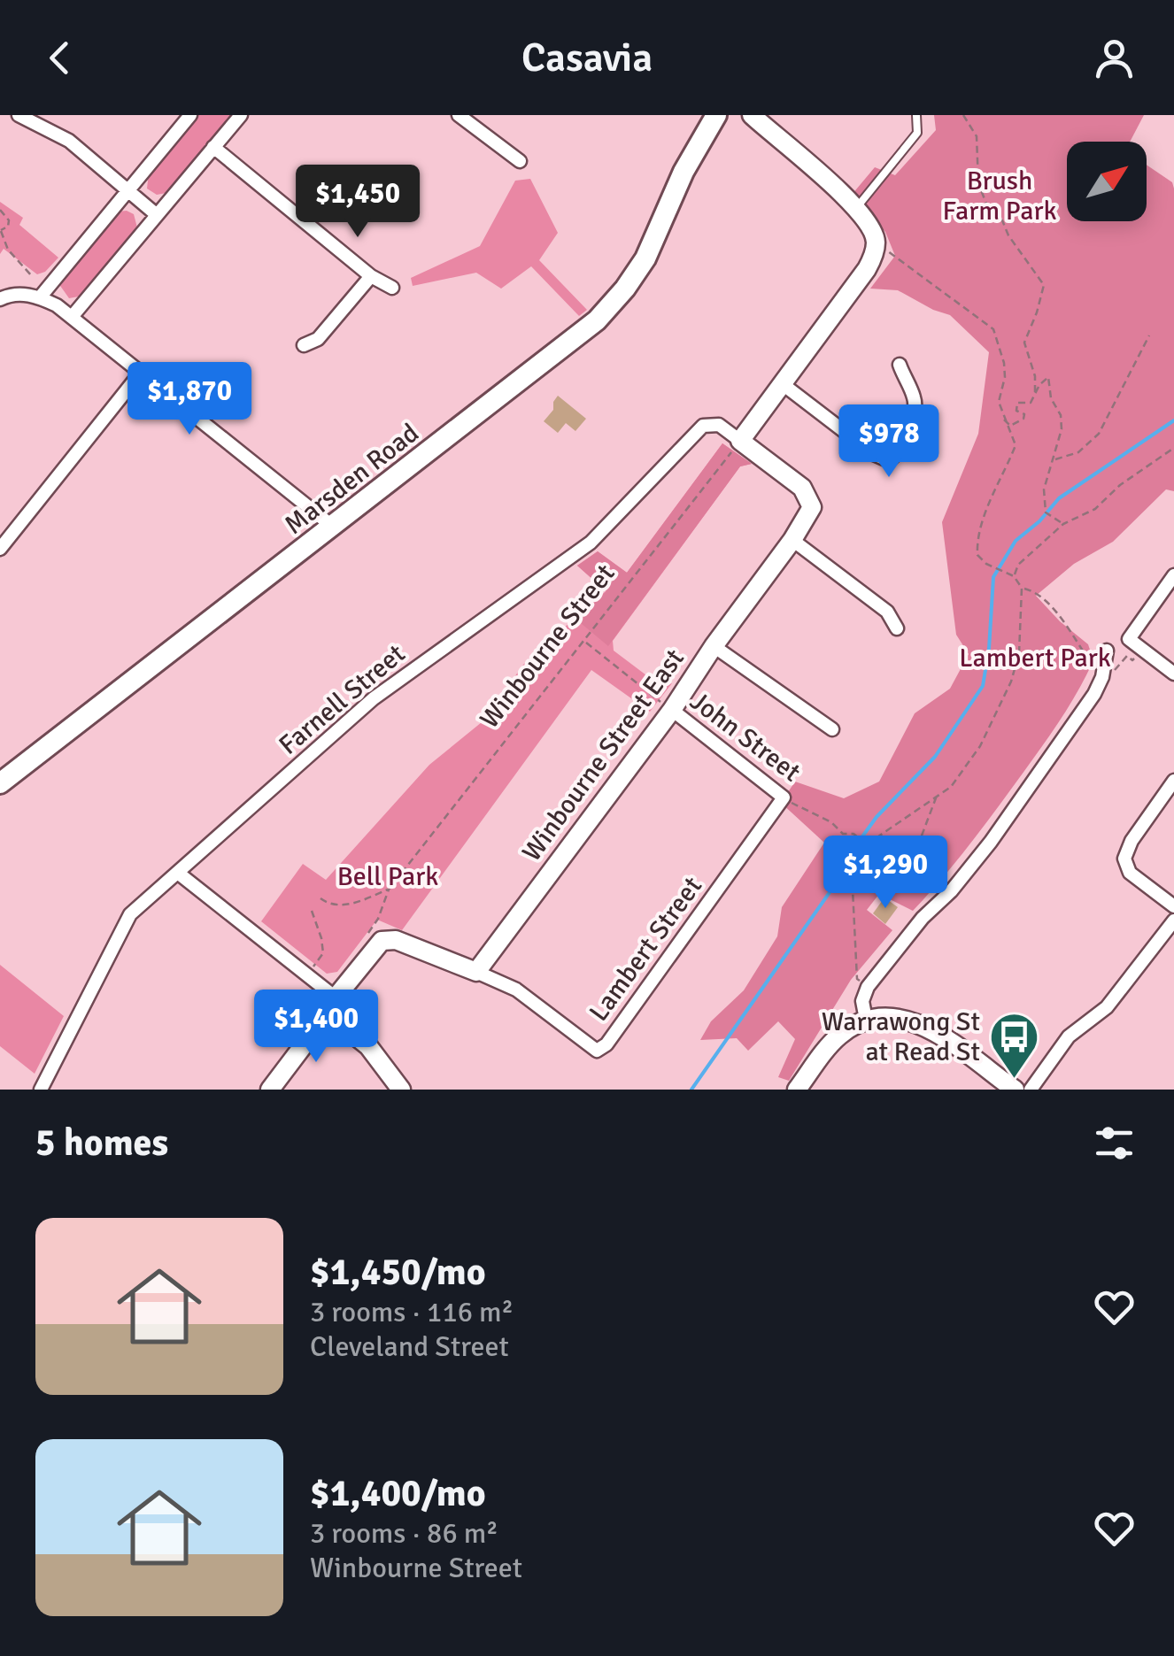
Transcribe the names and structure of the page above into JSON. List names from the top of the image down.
{
  "streets": {
    "main road": ["Marsden Road"],
    "street": [
      "Farnell Street",
      "John Street",
      "Winbourne Street East",
      "Lambert Street"
    ],
    "path": ["Winbourne Street"]
  },
  "crossings": [
    ["Winbourne Street", "Farnell Street"],
    ["Winbourne Street", "John Street"],
    ["Winbourne Street", "Winbourne Street East"],
    ["Farnell Street", "Winbourne Street East"],
    ["John Street", "Winbourne Street East"],
    ["John Street", "Lambert Street"],
    ["Winbourne Street East", "Lambert Street"]
  ],
  "parks": ["Brush Farm Park", "Lambert Park", "Bell Park"],
  "places": {
    "bus stop": ["Warrawong St at Read St"]
  },
  "north": "top right",
  "page": {
    "header": "Casavia",
    "price": [
      "$1,450",
      "$1,870",
      "$978",
      "$1,290",
      "$1,400"
    ],
    "heading": "5 homes",
    "list": [
      {
        "name": "$1,450/mo",
        "note": "3 rooms · 116 m² · Cleveland Street"
      },
      {
        "name": "$1,400/mo",
        "note": "3 rooms · 86 m² · Winbourne Street"
      }
    ]
  }
}
